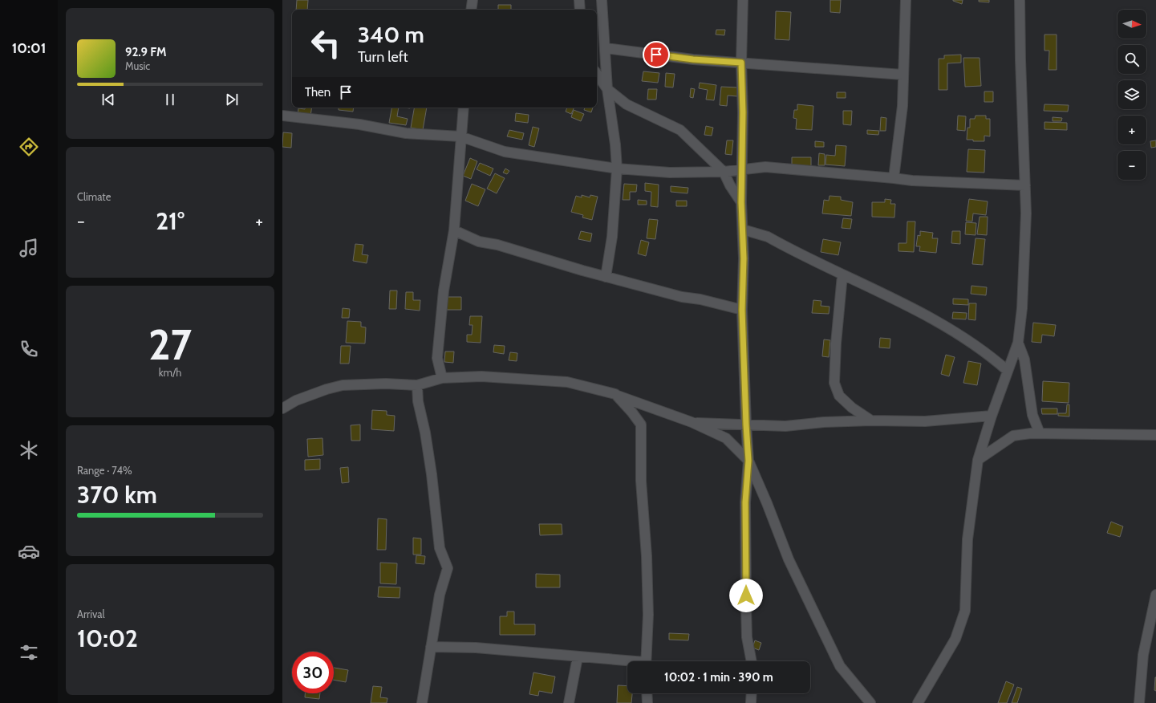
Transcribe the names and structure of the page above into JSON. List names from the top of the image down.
{
  "north": "right",
  "page": {
    "tabs": "10:01",
    "map_buttons": ["+", "−"],
    "turn": ["340 m", "Turn left"],
    "song": ["92.9 FM", "Music"],
    "then": "Then",
    "tile": [
      "Climate",
      ["27", "km/h"],
      ["Range · 74%", "370 km"],
      ["Arrival", "10:02"]
    ],
    "heat": ["−", "21°", "+"],
    "limit": "30",
    "trip": "10:02 · 1 min · 390 m"
  }
}
